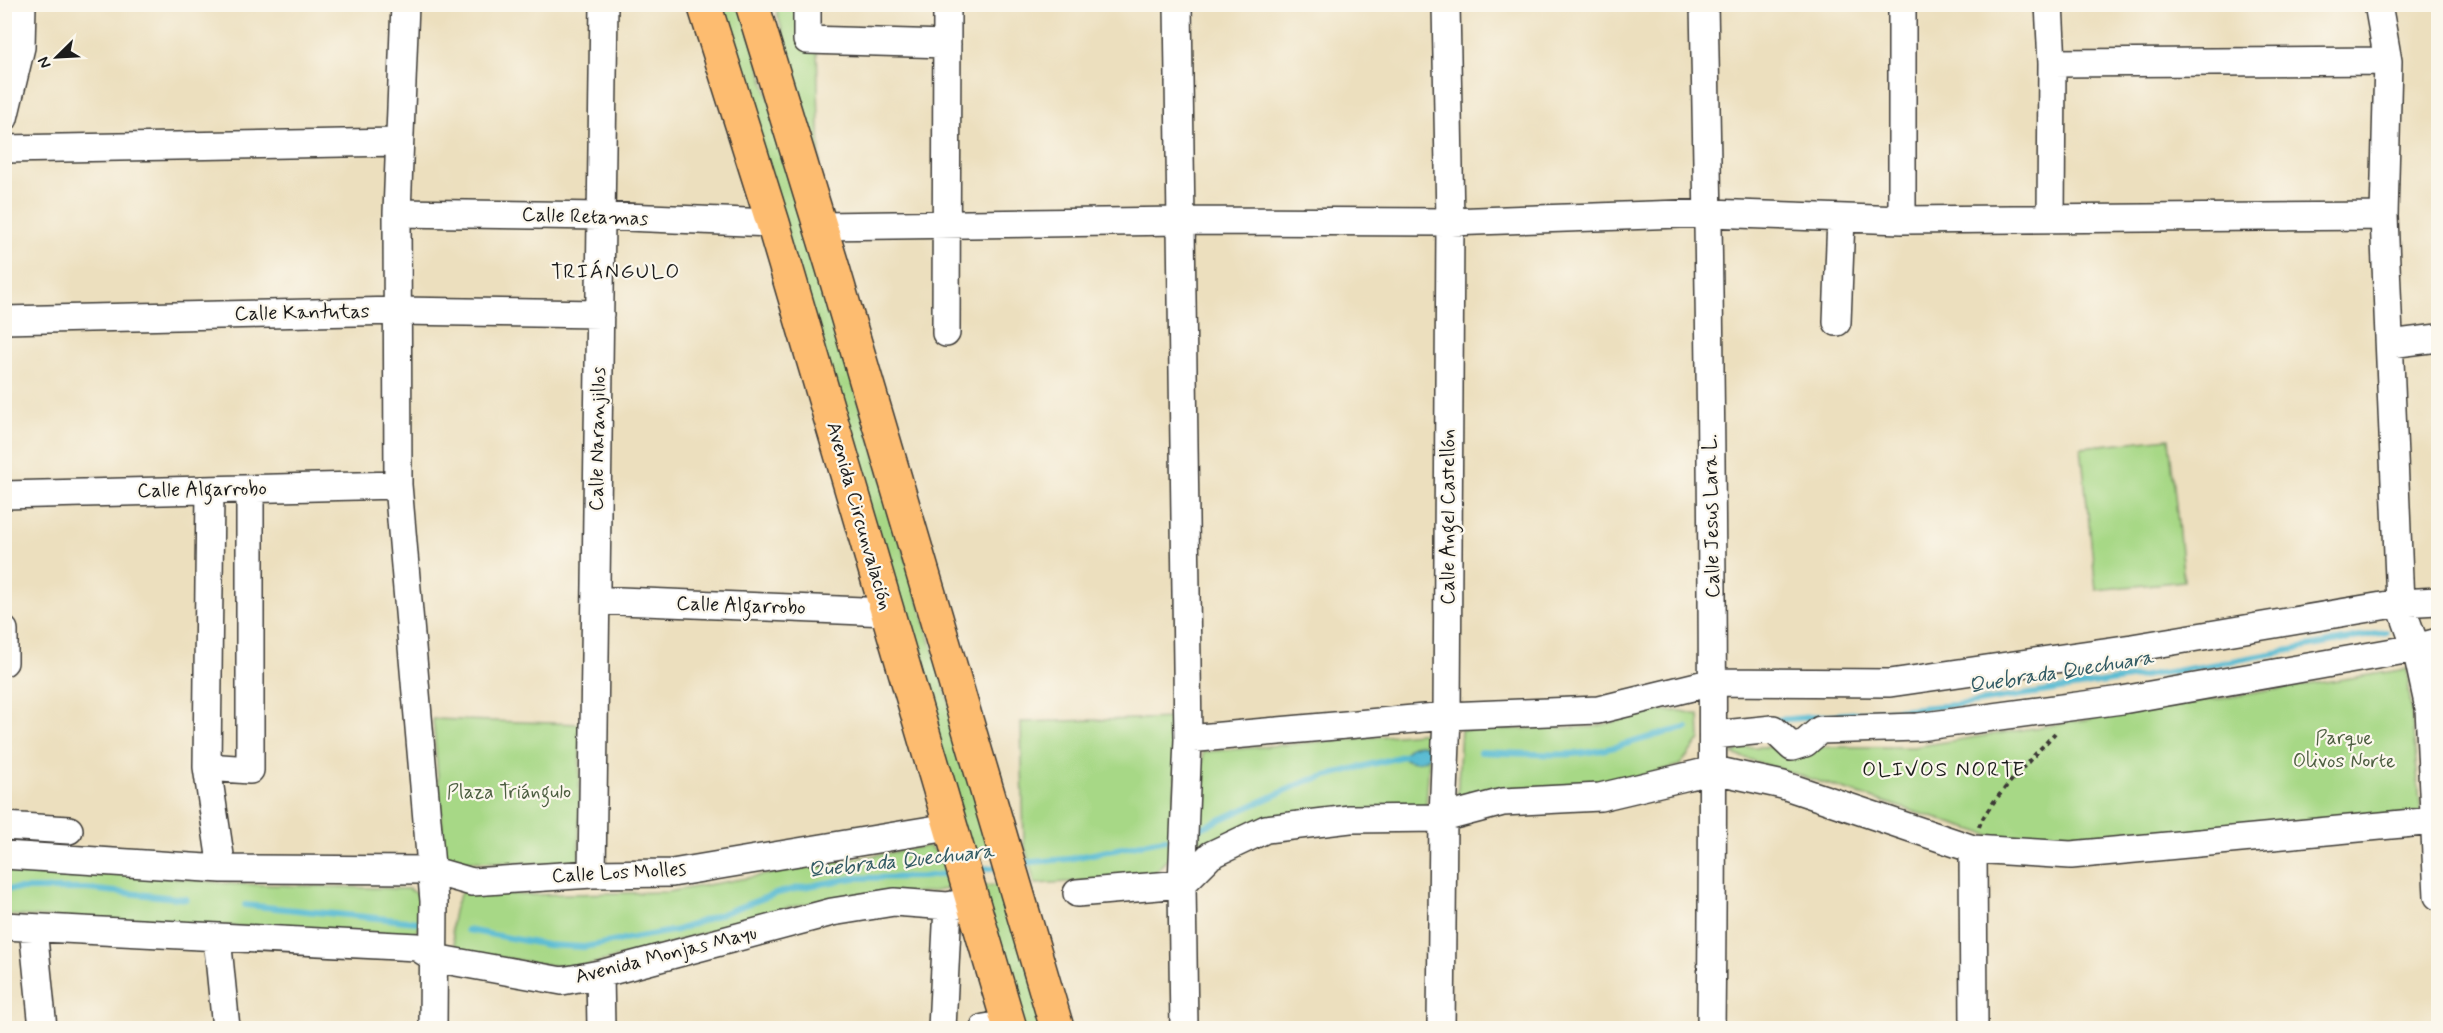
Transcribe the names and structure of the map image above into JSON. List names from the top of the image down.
{
  "streets": {
    "main road": ["Avenida Circunvalación"],
    "street": [
      "Calle Retamas",
      "Calle Kantutas",
      "Calle Naranjillos",
      "Calle Algarrobo",
      "Calle Jesus Lara L.",
      "Calle Angel Castellón",
      "Calle Los Molles",
      "Avenida Monjas Mayu"
    ]
  },
  "crossings": [
    ["Calle Retamas", "Calle Naranjillos"],
    ["Calle Retamas", "Avenida Circunvalación"],
    ["Calle Kantutas", "Calle Naranjillos"],
    ["Calle Naranjillos", "Calle Algarrobo"],
    ["Calle Naranjillos", "Calle Los Molles"],
    ["Calle Algarrobo", "Avenida Circunvalación"],
    ["Avenida Circunvalación", "Calle Los Molles"],
    ["Avenida Circunvalación", "Avenida Monjas Mayu"]
  ],
  "districts": ["TRIÁNGULO", "OLIVOS NORTE"],
  "water": ["Quebrada Quechuara"],
  "parks": ["Parque Olivos Norte", "Plaza Triángulo"],
  "north": "bottom left"
}
